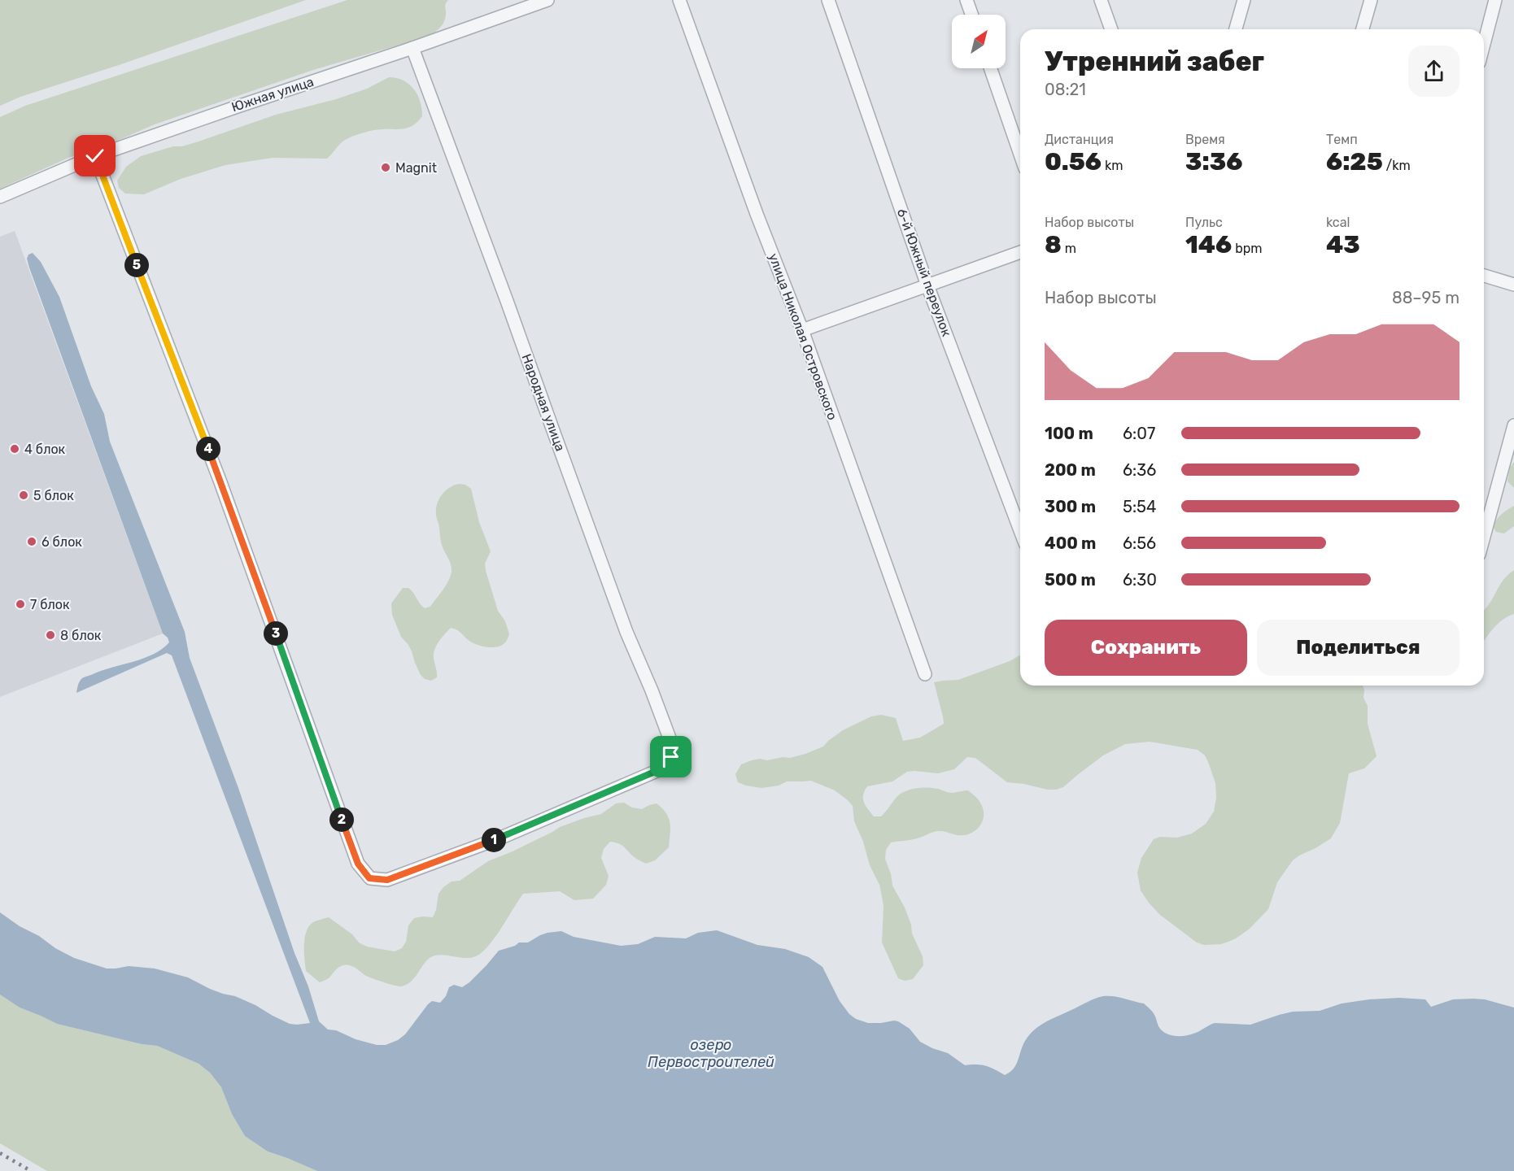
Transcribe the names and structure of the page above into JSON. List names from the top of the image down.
{
  "streets": {
    "street": [
      "Южная улица",
      "6-й Южный переулок",
      "улица Николая Островского",
      "Народная улица"
    ]
  },
  "crossings": [
    ["Южная улица", "Народная улица"]
  ],
  "water": ["озеро Первостроителей"],
  "places": [
    "Magnit",
    "4 блок",
    "5 блок",
    "6 блок",
    "7 блок",
    "8 блок"
  ],
  "north": "top right",
  "page": {
    "heading": ["Утренний забег", "08:21"],
    "stats": [
      ["Дистанция", "0.56 km"],
      ["Время", "3:36"],
      ["Темп", "6:25 /km"],
      ["Набор высоты", "8 m"],
      ["Пульс", "146 bpm"],
      ["kcal", "43"]
    ],
    "pins": [
      "5",
      "4",
      "3",
      "2",
      "1"
    ],
    "chart": ["Набор высоты", "88–95 m"],
    "list": [
      {
        "name": "100 m",
        "note": "6:07"
      },
      {
        "name": "200 m",
        "note": "6:36"
      },
      {
        "name": "300 m",
        "note": "5:54"
      },
      {
        "name": "400 m",
        "note": "6:56"
      },
      {
        "name": "500 m",
        "note": "6:30"
      }
    ],
    "buttons": ["Сохранить", "Поделиться"]
  }
}
